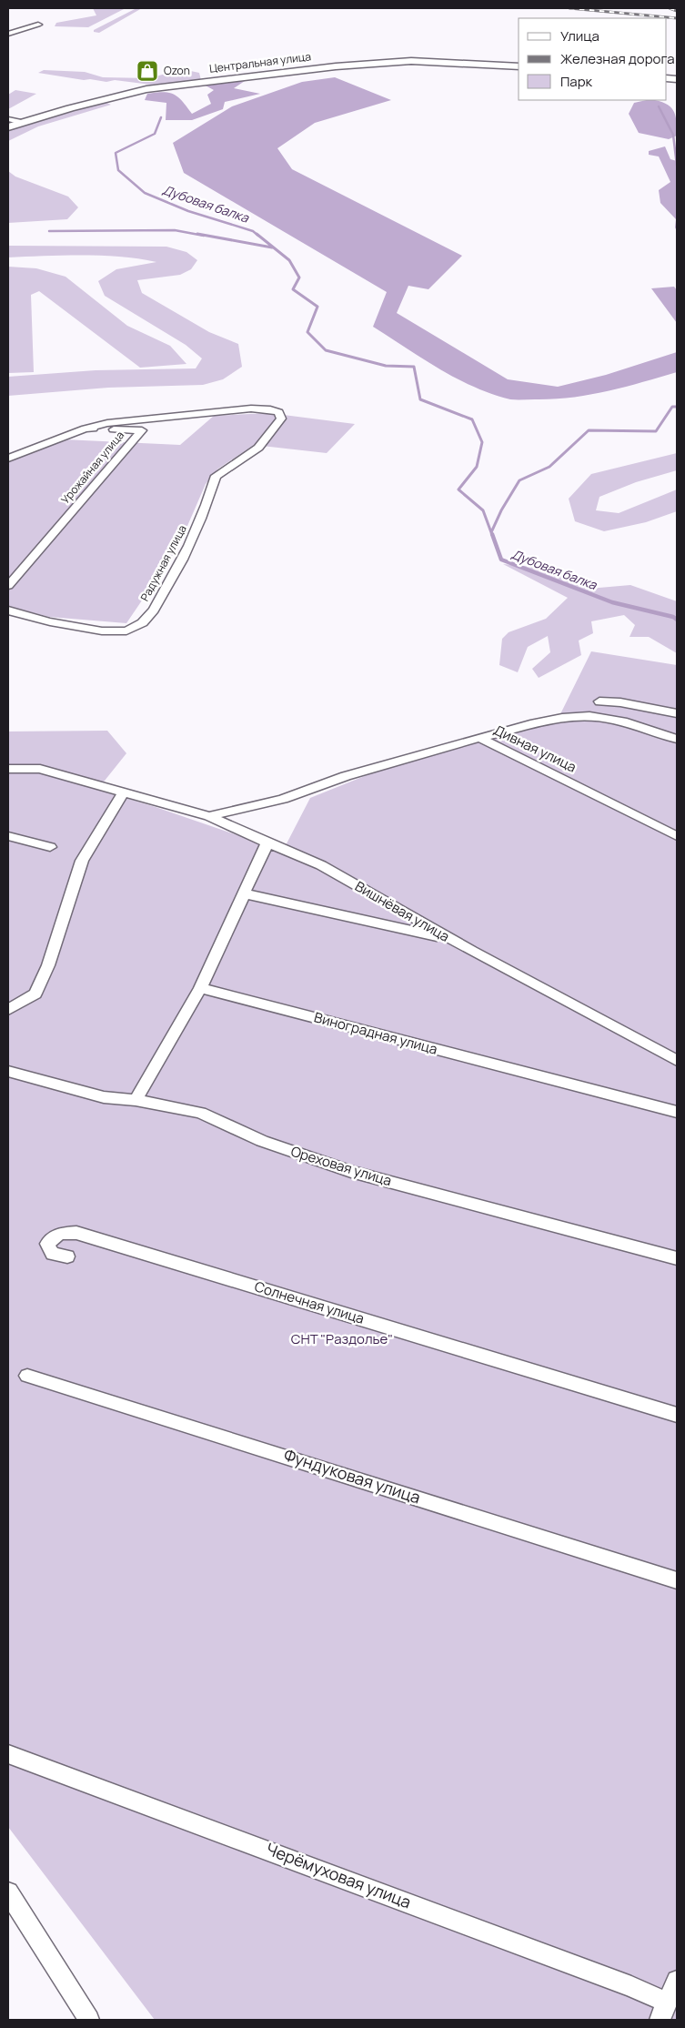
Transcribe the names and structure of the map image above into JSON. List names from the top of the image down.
{
  "streets": {
    "street": [
      "Центральная улица",
      "Урожайная улица",
      "Радужная улица",
      "Дивная улица",
      "Вишнёвая улица",
      "Виноградная улица",
      "Ореховая улица",
      "Солнечная улица",
      "Фундуковая улица",
      "Черёмуховая улица"
    ]
  },
  "crossings": [
    ["Урожайная улица", "Радужная улица"],
    ["Дивная улица", "Вишнёвая улица"]
  ],
  "water": ["Дубовая балка"],
  "parks": ["СНТ \"Раздолье\""],
  "places": {
    "shop": ["Ozon"]
  },
  "legend": ["Улица", "Железная дорога", "Парк"]
}
